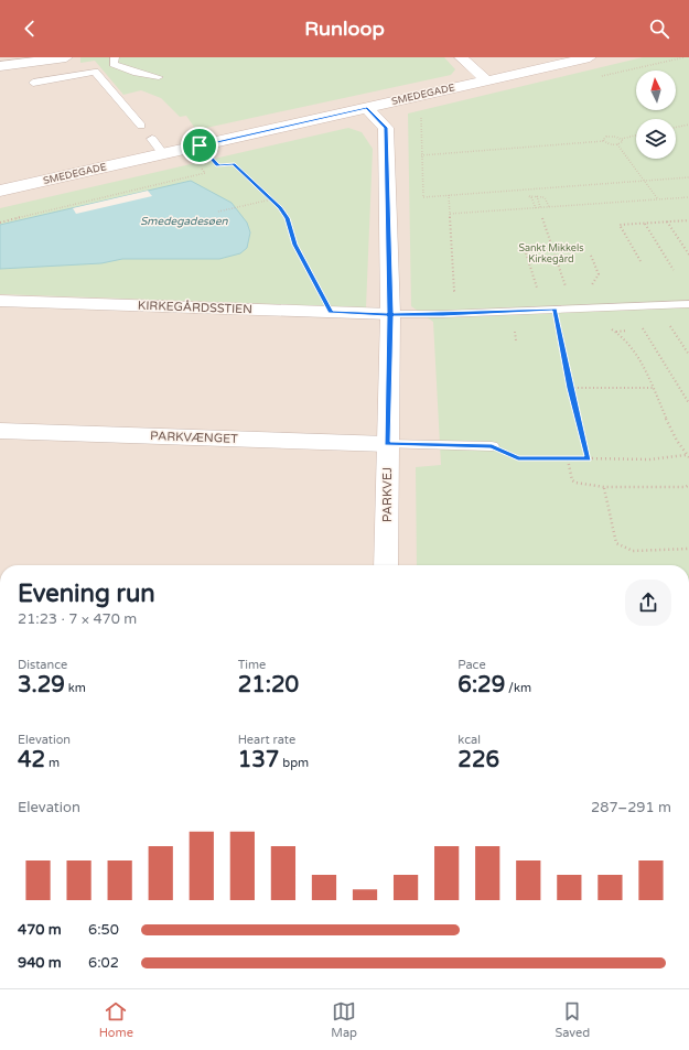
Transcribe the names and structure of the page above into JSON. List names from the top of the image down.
{
  "streets": {
    "street": [
      "SMEDEGADE",
      "KIRKEGÅRDSSTIEN",
      "PARKVÆNGET",
      "PARKVEJ"
    ]
  },
  "crossings": [
    ["SMEDEGADE", "PARKVEJ"],
    ["KIRKEGÅRDSSTIEN", "PARKVEJ"],
    ["PARKVÆNGET", "PARKVEJ"]
  ],
  "water": ["Smedegadesøen"],
  "parks": ["Sankt Mikkels Kirkegård"],
  "north": "top",
  "page": {
    "header": "Runloop",
    "heading": ["Evening run", "21:23 · 7 × 470 m"],
    "stats": [
      ["Distance", "3.29 km"],
      ["Time", "21:20"],
      ["Pace", "6:29 /km"],
      ["Elevation", "42 m"],
      ["Heart rate", "137 bpm"],
      ["kcal", "226"]
    ],
    "chart": ["Elevation", "287–291 m"],
    "list": [
      {
        "name": "470 m",
        "note": "6:50"
      },
      {
        "name": "940 m",
        "note": "6:02"
      }
    ],
    "tabs": ["Home", "Map", "Saved"]
  }
}
